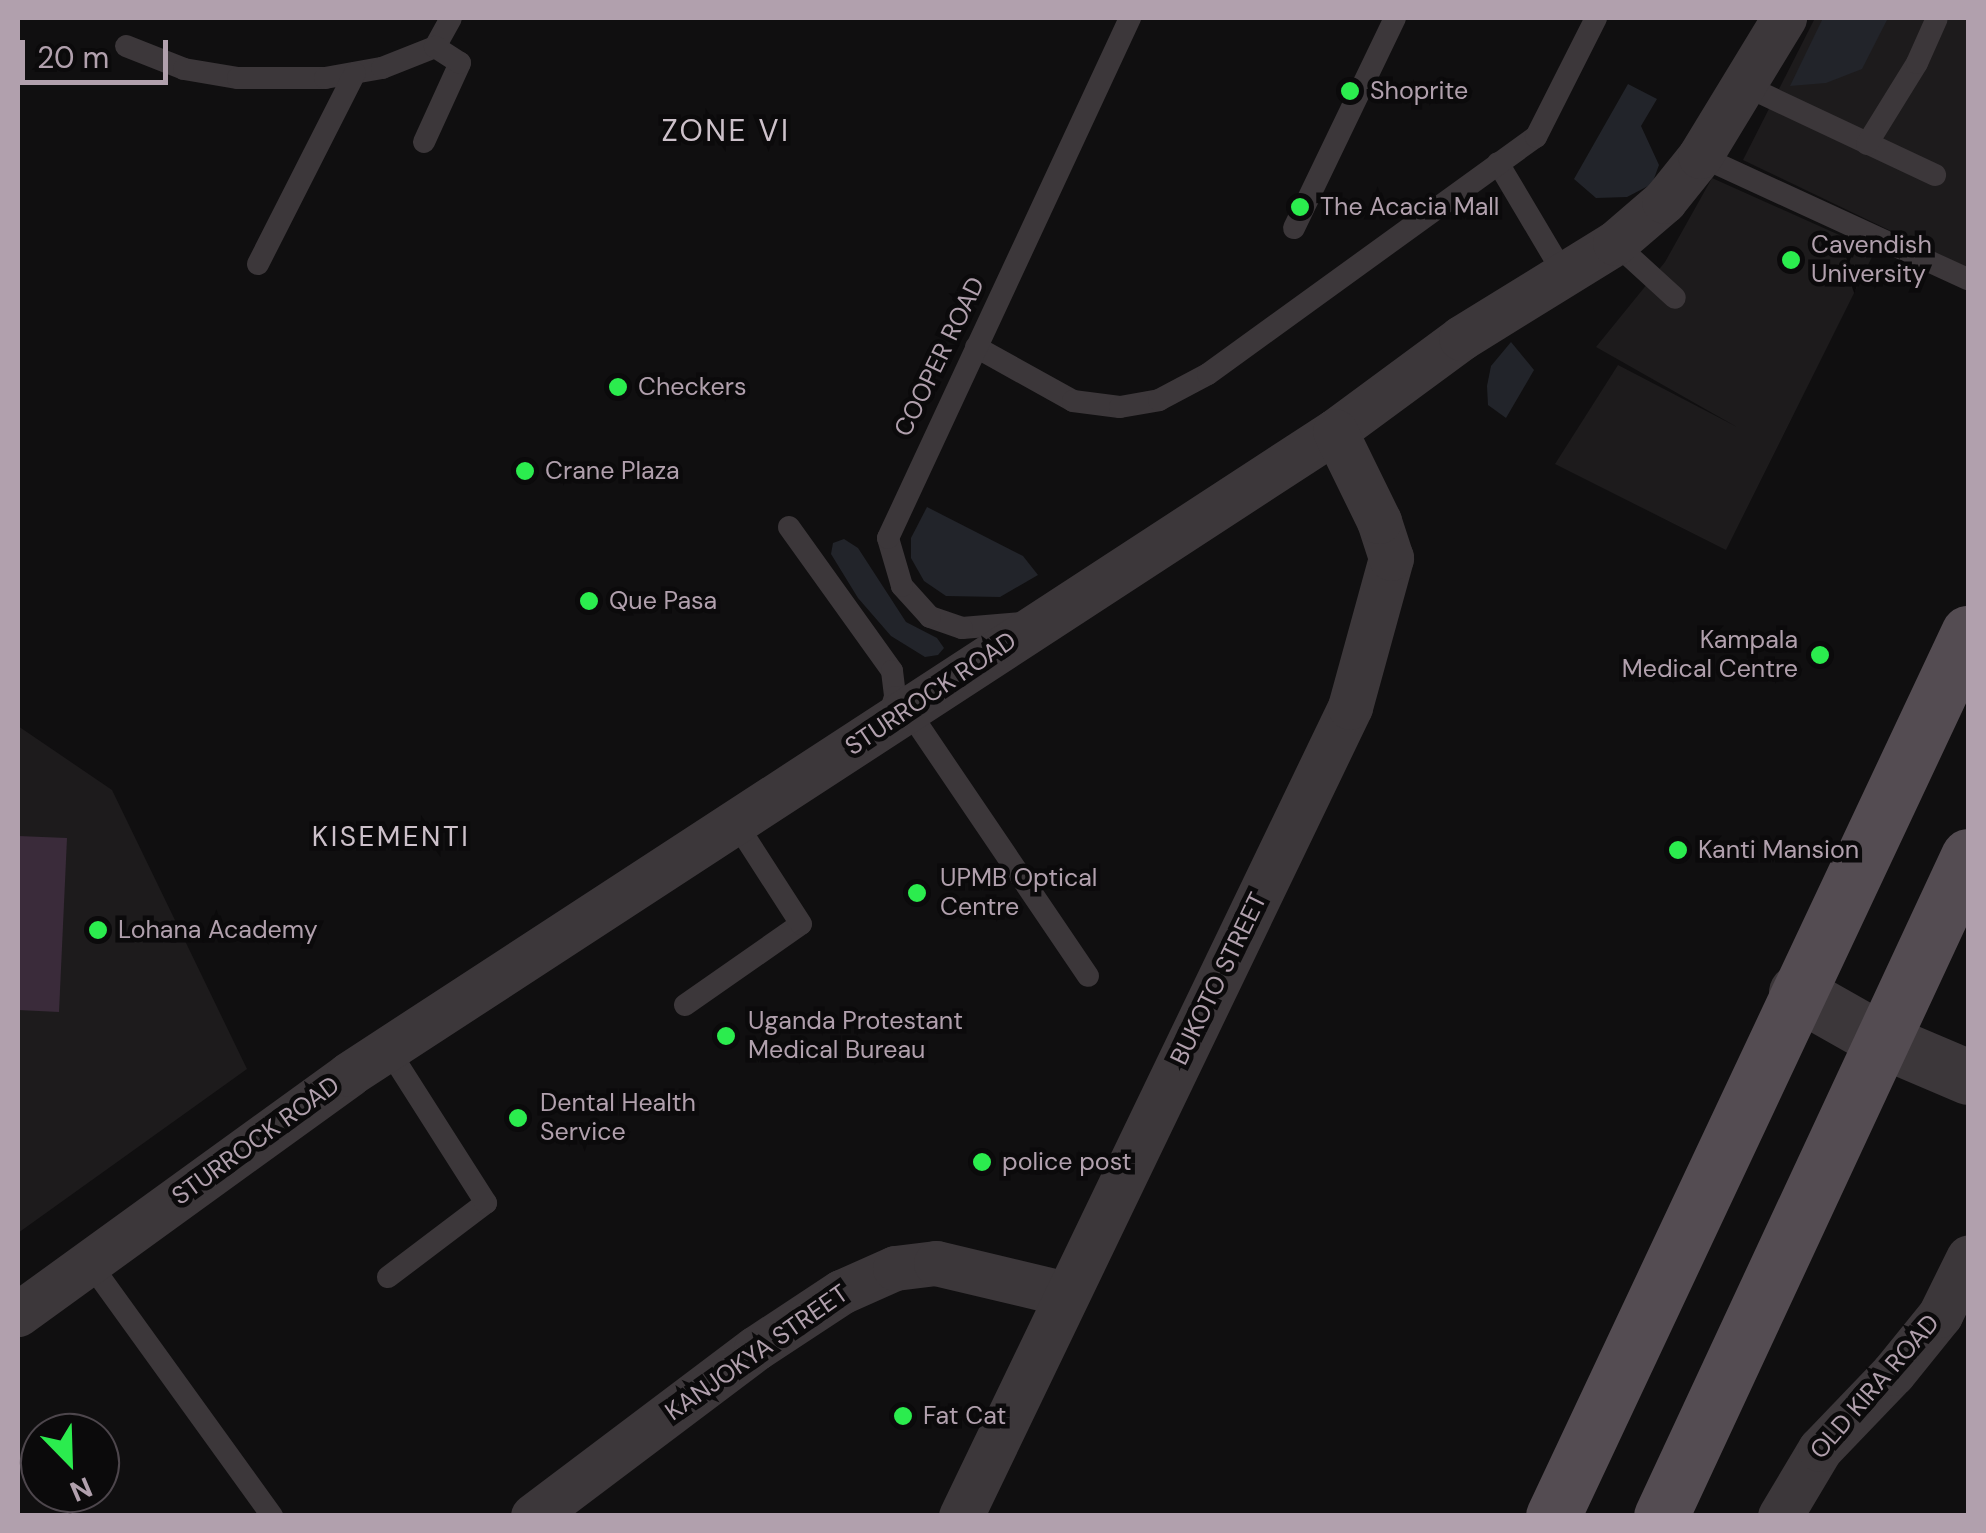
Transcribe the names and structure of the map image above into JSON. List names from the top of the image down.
{
  "streets": {
    "street": [
      "STURROCK ROAD",
      "BUKOTO STREET",
      "KANJOKYA STREET",
      "OLD KIRA ROAD"
    ],
    "lane": ["COOPER ROAD"]
  },
  "crossings": [
    ["COOPER ROAD", "STURROCK ROAD"],
    ["STURROCK ROAD", "BUKOTO STREET"],
    ["BUKOTO STREET", "KANJOKYA STREET"]
  ],
  "districts": ["ZONE VI", "KISEMENTI"],
  "places": [
    "Shoprite",
    "The Acacia Mall",
    "Cavendish University",
    "Checkers",
    "Crane Plaza",
    "Que Pasa",
    "Kampala Medical Centre",
    "Kanti Mansion",
    "UPMB Optical Centre",
    "Lohana Academy",
    "Uganda Protestant Medical Bureau",
    "Dental Health Service",
    "police post",
    "Fat Cat"
  ],
  "scale_bar": "20 m",
  "north": "bottom right"
}
